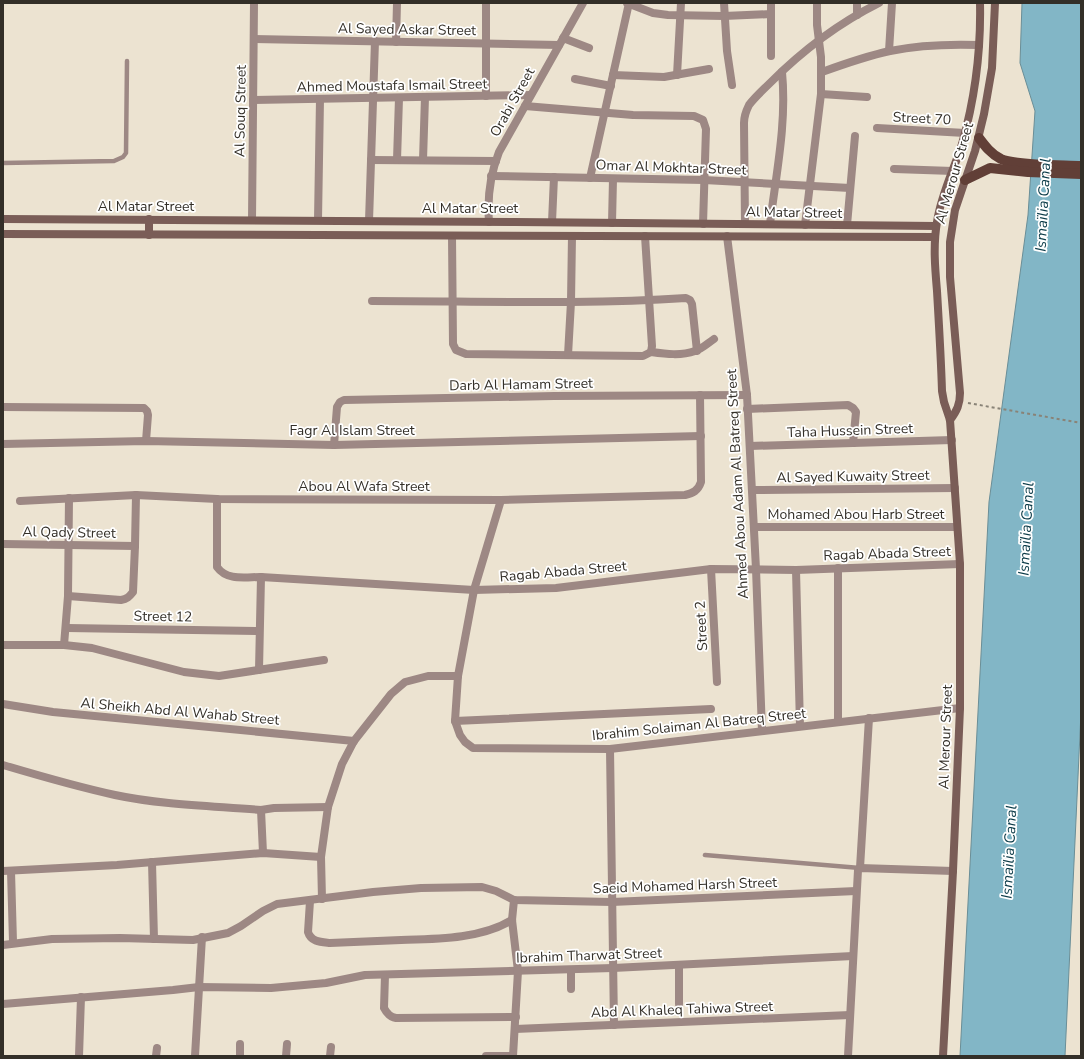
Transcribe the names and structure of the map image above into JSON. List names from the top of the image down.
{
  "streets": {
    "street": [
      "Al Sayed Askar Street",
      "Ahmed Moustafa Ismail Street",
      "Orabi Street",
      "Al Souq Street",
      "Street 70",
      "Omar Al Mokhtar Street",
      "Al Merour Street",
      "Al Matar Street",
      "Darb Al Hamam Street",
      "Fagr Al Islam Street",
      "Taha Hussein Street",
      "Al Sayed Kuwaity Street",
      "Ahmed Abou Adam Al Batreq Street",
      "Abou Al Wafa Street",
      "Mohamed Abou Harb Street",
      "Al Qady Street",
      "Ragab Abada Street",
      "Street 12",
      "Street 2",
      "Al Sheikh Abd Al Wahab Street",
      "Ibrahim Solaiman Al Batreq Street",
      "Saeid Mohamed Harsh Street",
      "Ibrahim Tharwat Street",
      "Abd Al Khaleq Tahiwa Street"
    ]
  },
  "crossings": [
    ["Al Sayed Askar Street", "Orabi Street"],
    ["Al Sayed Askar Street", "Al Souq Street"],
    ["Ahmed Moustafa Ismail Street", "Orabi Street"],
    ["Ahmed Moustafa Ismail Street", "Al Souq Street"],
    ["Orabi Street", "Omar Al Mokhtar Street"],
    ["Orabi Street", "Al Matar Street"],
    ["Al Souq Street", "Al Matar Street"],
    ["Street 70", "Al Merour Street"],
    ["Al Merour Street", "Al Matar Street"],
    ["Al Merour Street", "Taha Hussein Street"],
    ["Al Merour Street", "Al Sayed Kuwaity Street"],
    ["Al Merour Street", "Mohamed Abou Harb Street"],
    ["Al Merour Street", "Ragab Abada Street"],
    ["Al Merour Street", "Ibrahim Solaiman Al Batreq Street"],
    ["Al Matar Street", "Ahmed Abou Adam Al Batreq Street"],
    ["Darb Al Hamam Street", "Fagr Al Islam Street"],
    ["Darb Al Hamam Street", "Ahmed Abou Adam Al Batreq Street"],
    ["Fagr Al Islam Street", "Abou Al Wafa Street"],
    ["Taha Hussein Street", "Ahmed Abou Adam Al Batreq Street"],
    ["Al Sayed Kuwaity Street", "Ahmed Abou Adam Al Batreq Street"],
    ["Ahmed Abou Adam Al Batreq Street", "Mohamed Abou Harb Street"],
    ["Ahmed Abou Adam Al Batreq Street", "Ragab Abada Street"],
    ["Ahmed Abou Adam Al Batreq Street", "Ibrahim Solaiman Al Batreq Street"],
    ["Abou Al Wafa Street", "Ragab Abada Street"],
    ["Ragab Abada Street", "Street 2"]
  ],
  "water": ["Ismaïlia Canal"]
}
